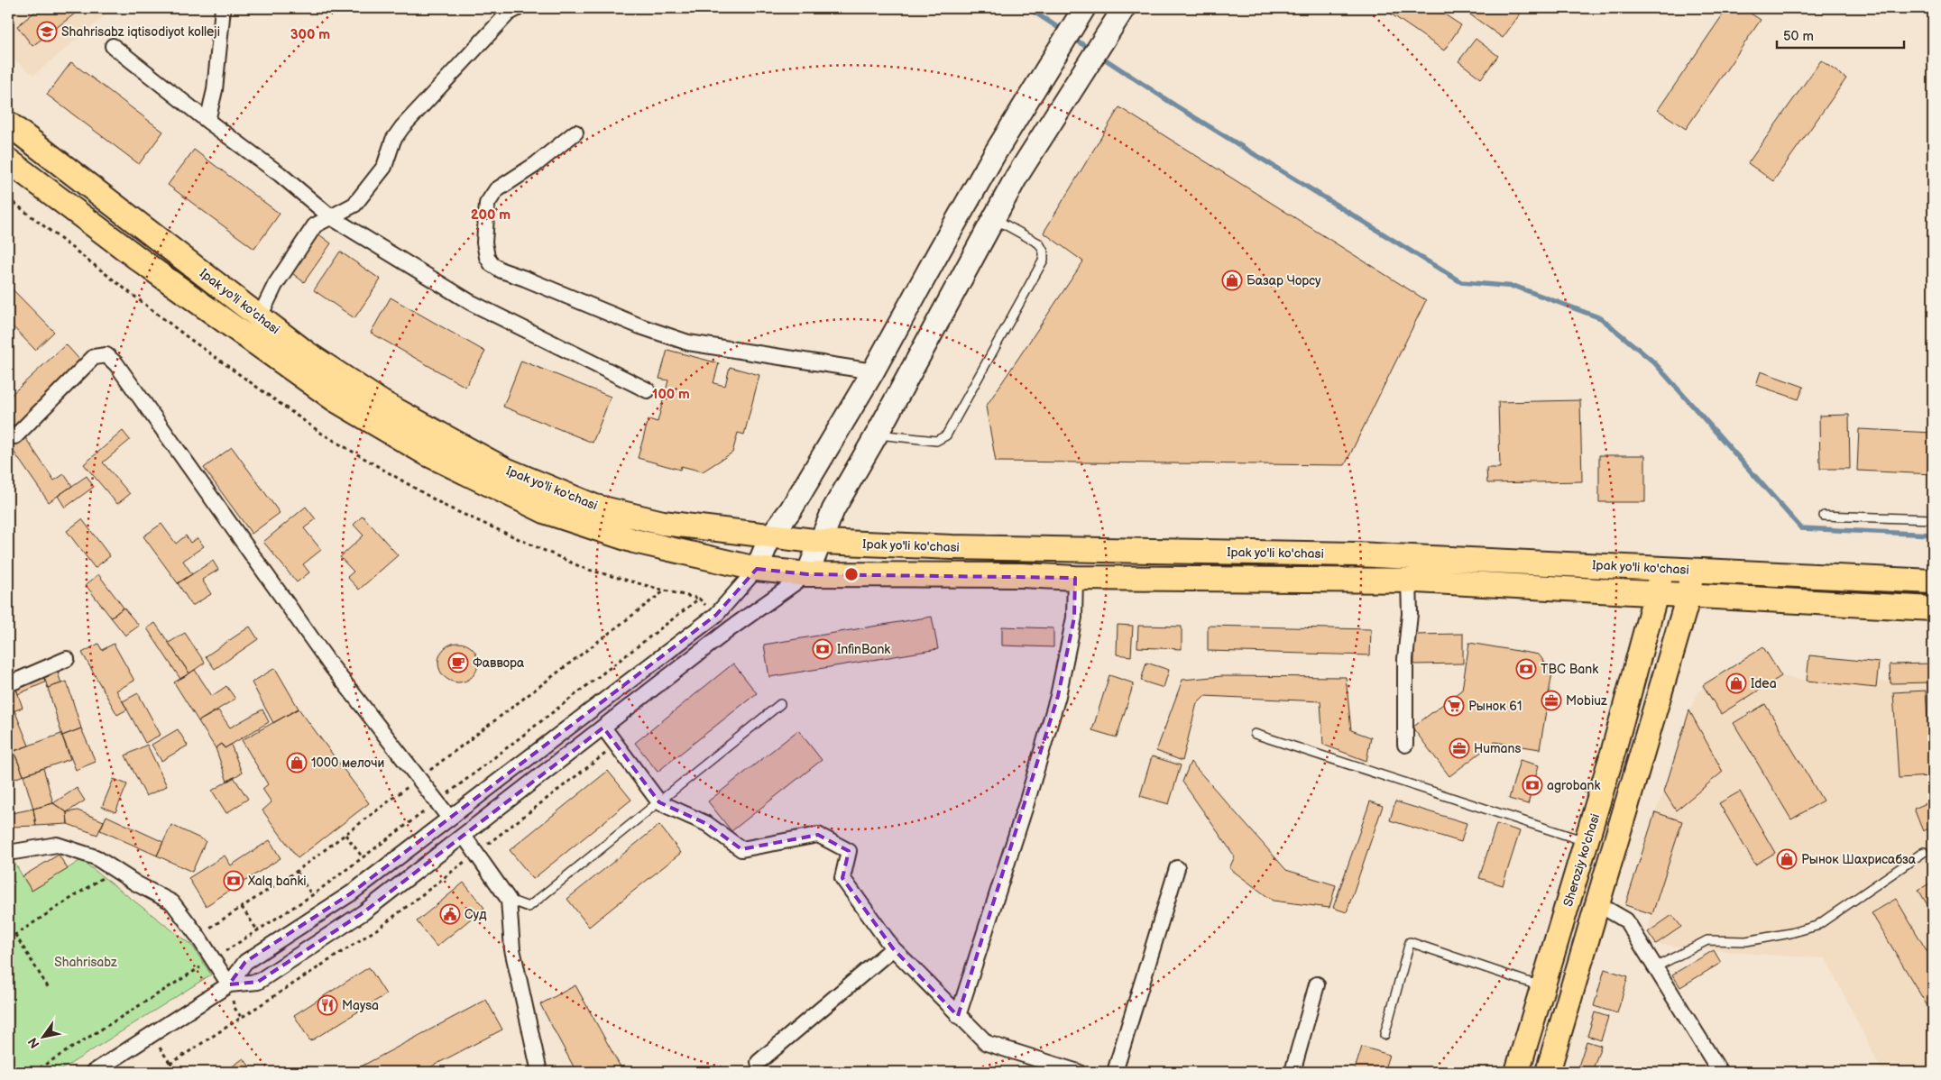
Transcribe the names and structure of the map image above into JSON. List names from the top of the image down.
{
  "streets": {
    "main road": ["Ipak yo'li ko'chasi", "Sheroziy ko'chasi"]
  },
  "crossings": [
    ["Ipak yo'li ko'chasi", "Sheroziy ko'chasi"]
  ],
  "parks": ["Shahrisabz"],
  "places": {
    "school or university": ["Shahrisabz iqtisodiyot kolleji"],
    "shop": [
      "Базар Чорсу",
      "Idea",
      "1000 мелочи",
      "Рынок Шахрисабза"
    ],
    "bank": [
      "InfinBank",
      "TBC Bank",
      "agrobank",
      "Xalq banki"
    ],
    "cafe": ["Фаввора"],
    "office": ["Mobiuz", "Humans"],
    "supermarket": ["Рынок 61"],
    "public building": ["Суд"],
    "restaurant": ["Maysa"]
  },
  "scale_bar": "50 m",
  "north": "bottom left",
  "rings": ["300 m", "200 m", "100 m"]
}
